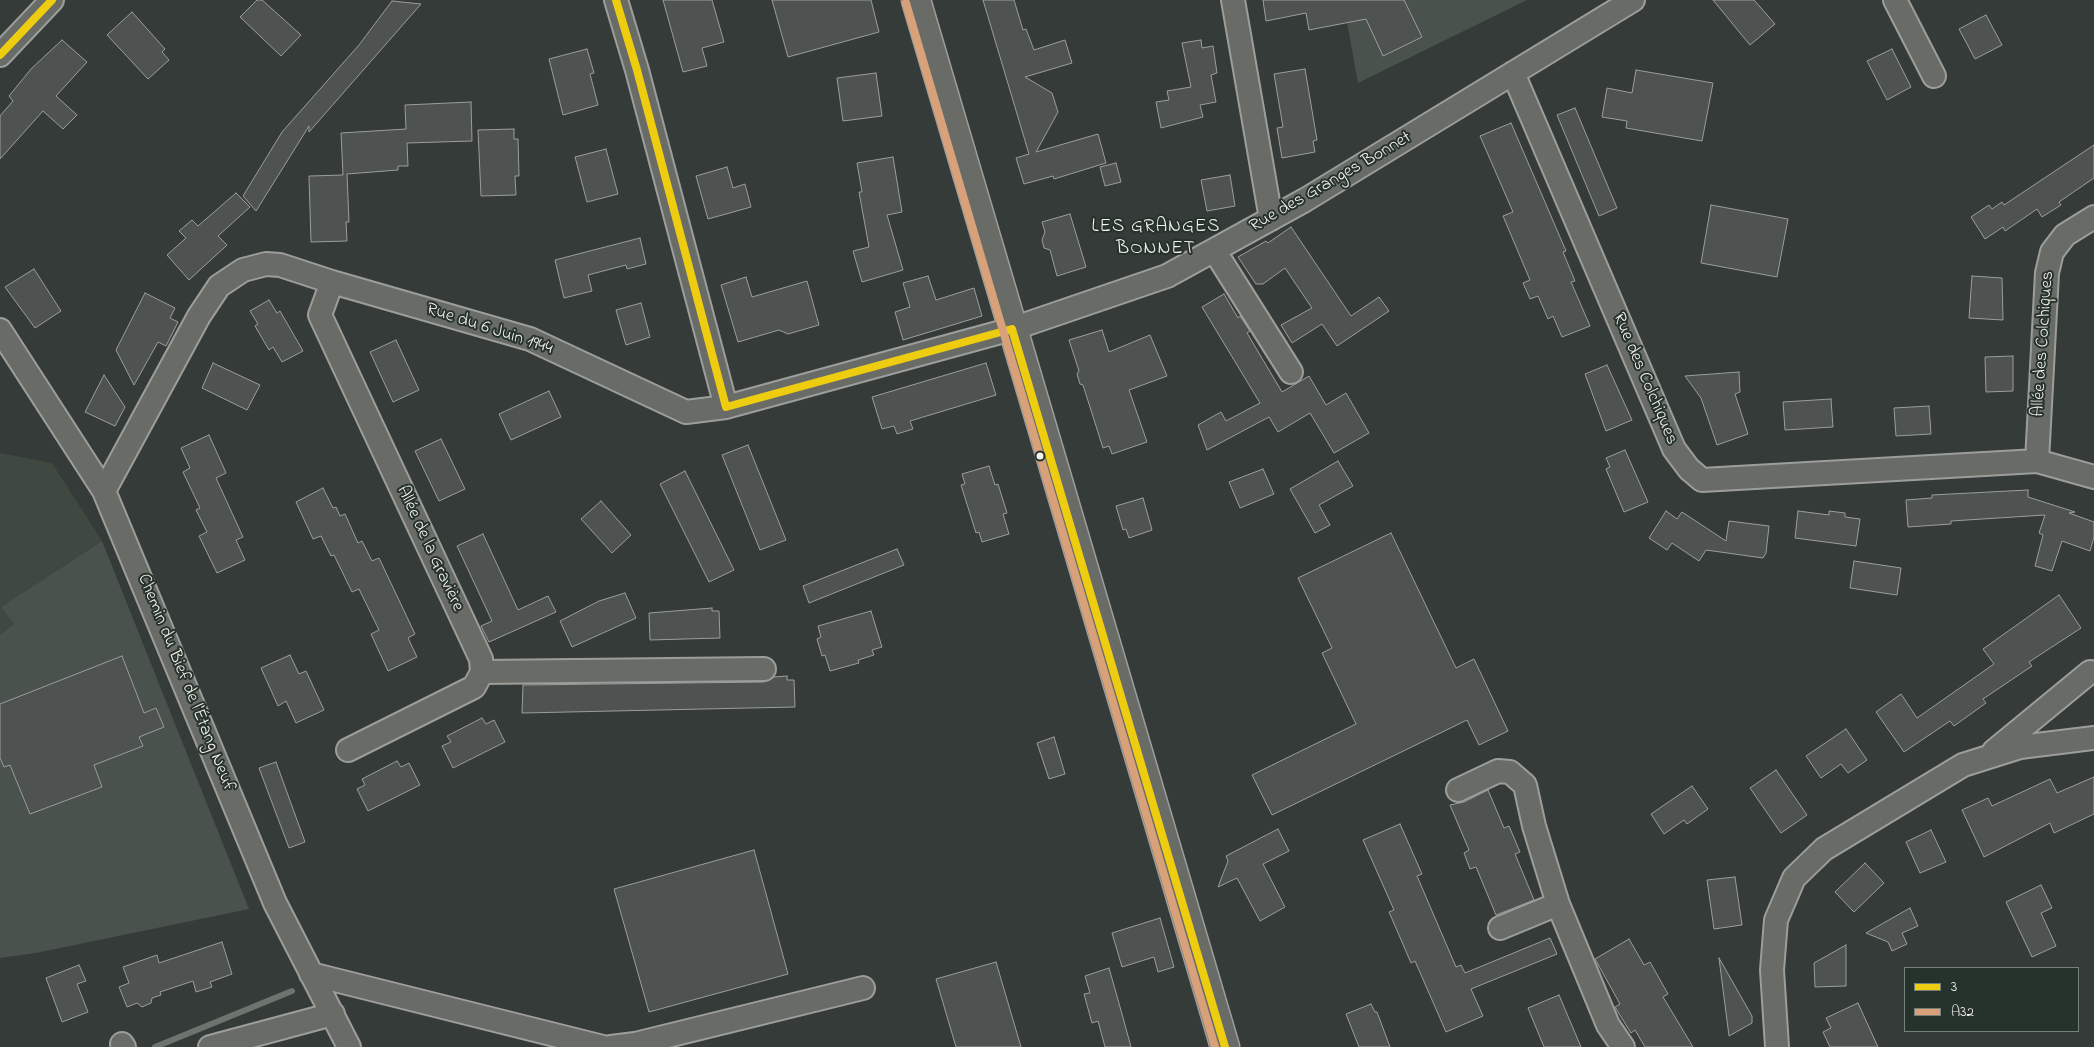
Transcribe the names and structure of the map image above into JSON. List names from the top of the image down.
{
  "streets": {
    "street": [
      "Rue des Granges Bonnet",
      "Rue du 6 Juin 1944",
      "Allée des Colchiques",
      "Rue des Colchiques",
      "Allée de la Gravière",
      "Chemin du Bief de l'Étang Neuf"
    ]
  },
  "crossings": [
    ["Rue des Granges Bonnet", "Rue du 6 Juin 1944"],
    ["Rue des Granges Bonnet", "Rue des Colchiques"],
    ["Rue du 6 Juin 1944", "Allée de la Gravière"],
    ["Rue du 6 Juin 1944", "Chemin du Bief de l'Étang Neuf"],
    ["Allée des Colchiques", "Rue des Colchiques"]
  ],
  "districts": ["LES GRANGES BONNET"],
  "lines": ["transit line 3", "transit line A32"],
  "legend": ["3", "A32"]
}
